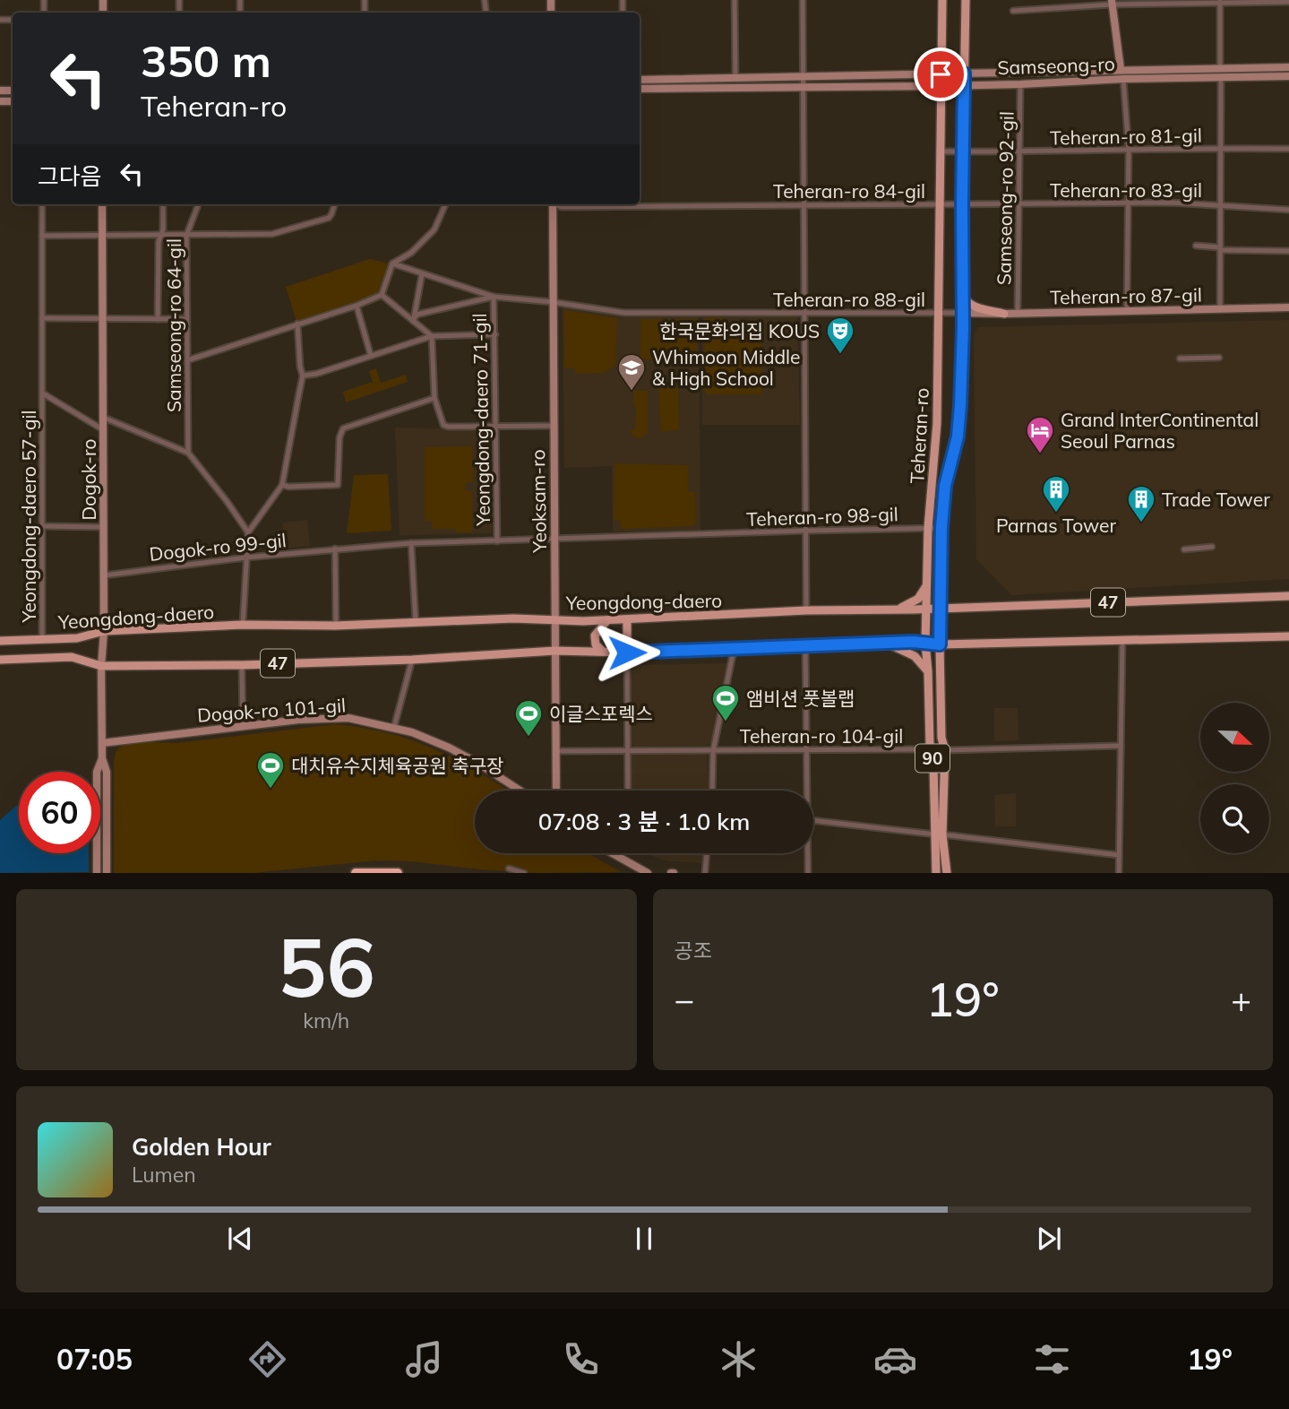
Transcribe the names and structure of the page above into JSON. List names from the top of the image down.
{
  "streets": {
    "main road": [
      "Samseong-ro",
      "Teheran-ro 87-gil",
      "Teheran-ro",
      "Dogok-ro",
      "Yeoksam-ro",
      "Yeongdong-daero",
      "47",
      "Dogok-ro 101-gil",
      "90"
    ],
    "street": [
      "Teheran-ro 81-gil",
      "Teheran-ro 83-gil",
      "Teheran-ro 84-gil",
      "Samseong-ro 92-gil",
      "Teheran-ro 88-gil",
      "Samseong-ro 64-gil",
      "Yeongdong-daero 71-gil",
      "Yeongdong-daero 57-gil",
      "Teheran-ro 98-gil",
      "Dogok-ro 99-gil",
      "Teheran-ro 104-gil"
    ]
  },
  "crossings": [
    ["Samseong-ro", "Samseong-ro 92-gil"],
    ["Samseong-ro", "Teheran-ro"],
    ["Teheran-ro 81-gil", "Samseong-ro 92-gil"],
    ["Teheran-ro 81-gil", "Teheran-ro"],
    ["Teheran-ro 83-gil", "Teheran-ro 84-gil"],
    ["Teheran-ro 83-gil", "Samseong-ro 92-gil"],
    ["Teheran-ro 83-gil", "Teheran-ro"],
    ["Teheran-ro 84-gil", "Teheran-ro"],
    ["Samseong-ro 92-gil", "Teheran-ro 87-gil"],
    ["Teheran-ro 87-gil", "Teheran-ro 88-gil"],
    ["Teheran-ro 87-gil", "Teheran-ro"],
    ["Teheran-ro 88-gil", "Yeongdong-daero 71-gil"],
    ["Teheran-ro 88-gil", "Teheran-ro"],
    ["Teheran-ro 88-gil", "Yeoksam-ro"],
    ["Yeongdong-daero 71-gil", "Teheran-ro 98-gil"],
    ["Yeongdong-daero 71-gil", "Dogok-ro 99-gil"],
    ["Teheran-ro", "Teheran-ro 98-gil"],
    ["Teheran-ro", "Yeongdong-daero"],
    ["Teheran-ro", "Teheran-ro 104-gil"],
    ["Dogok-ro", "Dogok-ro 99-gil"],
    ["Dogok-ro", "Yeongdong-daero"],
    ["Dogok-ro", "Dogok-ro 101-gil"],
    ["Yeoksam-ro", "Teheran-ro 98-gil"],
    ["Yeoksam-ro", "Yeongdong-daero"],
    ["Yeoksam-ro", "Teheran-ro 104-gil"],
    ["Yeongdong-daero 57-gil", "Yeongdong-daero"],
    ["Teheran-ro 98-gil", "Dogok-ro 99-gil"]
  ],
  "places": {
    "theatre": ["한국문화의집 KOUS"],
    "school or university": ["Whimoon Middle & High School"],
    "hotel": ["Grand InterContinental Seoul Parnas"],
    "building": ["Parnas Tower", "Trade Tower"],
    "sports": ["앰비션 풋볼랩", "이글스포렉스", "대치유수지체육공원 축구장"]
  },
  "north": "right",
  "page": {
    "turn": ["350 m", "Teheran-ro"],
    "then": "그다음",
    "limit": "60",
    "trip": "07:08 · 3 분 · 1.0 km",
    "tile": [
      ["56", "km/h"],
      "공조"
    ],
    "heat": ["−", "19°", "+"],
    "song": ["Golden Hour", "Lumen"],
    "tabs": ["07:05", "19°"]
  }
}
